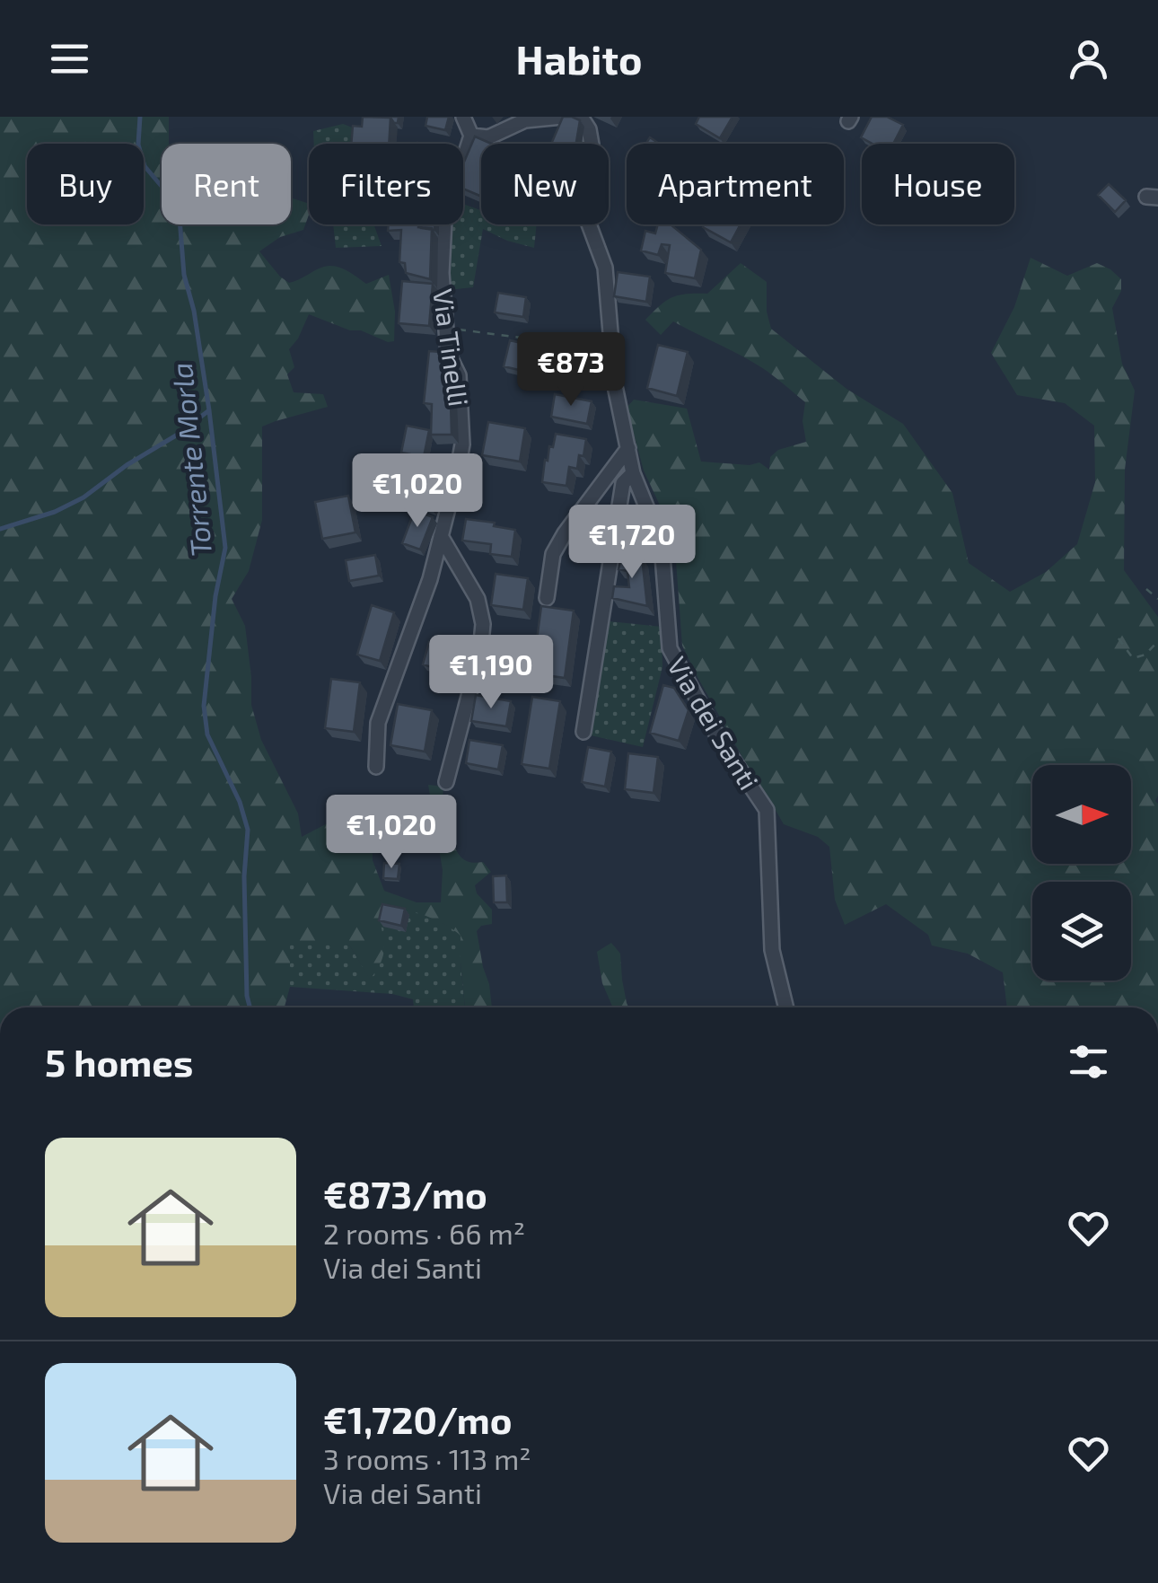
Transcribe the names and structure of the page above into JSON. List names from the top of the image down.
{
  "streets": {
    "street": ["Via Tinelli", "Via dei Santi"]
  },
  "water": ["Torrente Morla"],
  "north": "right",
  "page": {
    "header": "Habito",
    "chip": [
      "Buy",
      "Rent",
      "Filters",
      "New",
      "Apartment",
      "House"
    ],
    "price": [
      "€873",
      "€1,020",
      "€1,720",
      "€1,190",
      "€1,020"
    ],
    "heading": "5 homes",
    "list": [
      {
        "name": "€873/mo",
        "note": "2 rooms · 66 m² · Via dei Santi"
      },
      {
        "name": "€1,720/mo",
        "note": "3 rooms · 113 m² · Via dei Santi"
      }
    ]
  }
}
